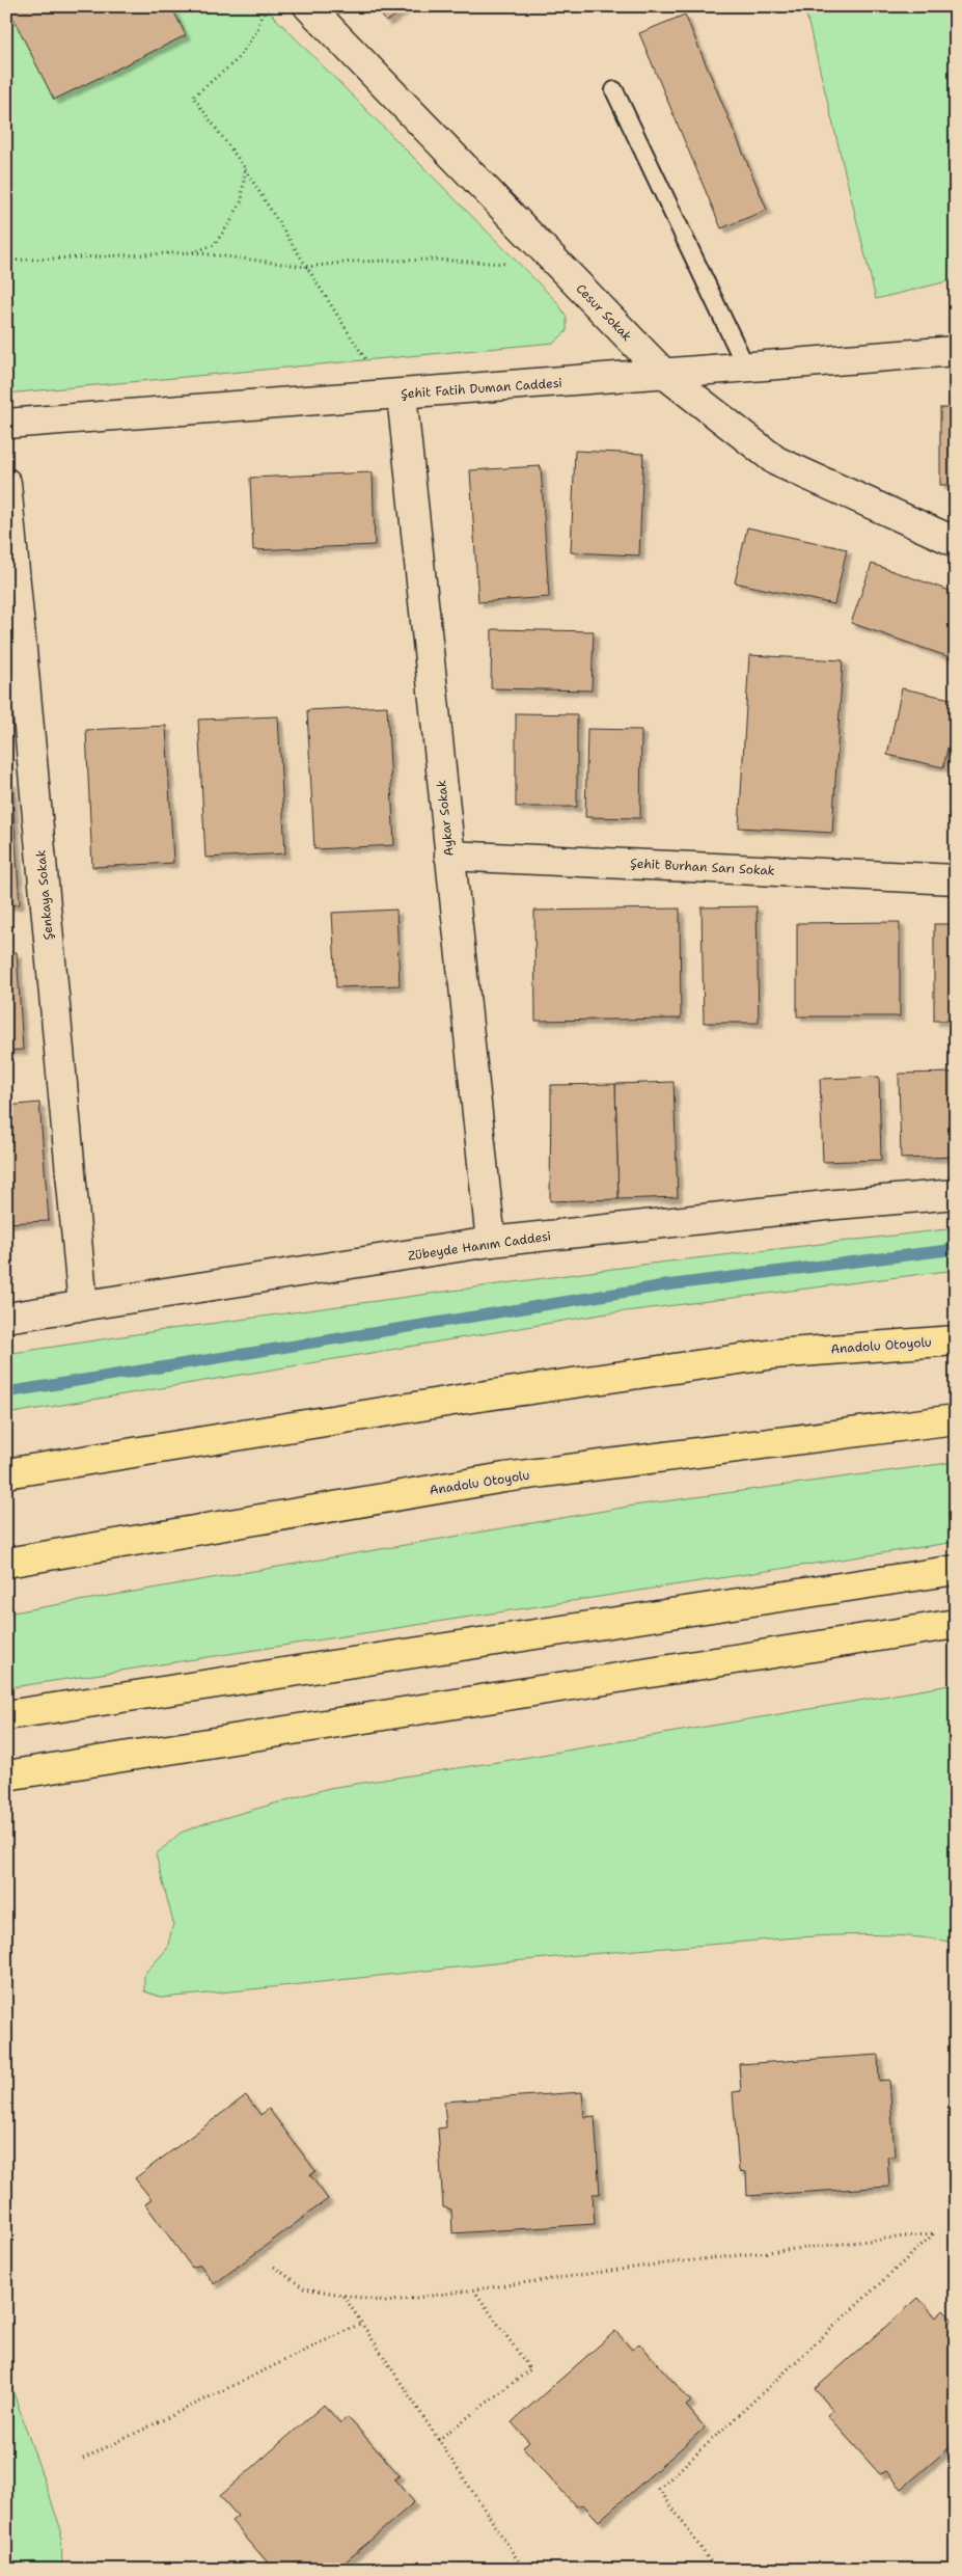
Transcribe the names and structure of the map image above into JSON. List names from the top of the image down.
{
  "streets": {
    "main road": ["Anadolu Otoyolu"],
    "street": [
      "Cesur Sokak",
      "Şehit Fatih Duman Caddesi",
      "Aykar Sokak",
      "Şehit Burhan Sarı Sokak",
      "Şenkaya Sokak",
      "Zübeyde Hanım Caddesi"
    ]
  },
  "crossings": [
    ["Cesur Sokak", "Şehit Fatih Duman Caddesi"],
    ["Şehit Fatih Duman Caddesi", "Aykar Sokak"],
    ["Aykar Sokak", "Şehit Burhan Sarı Sokak"],
    ["Aykar Sokak", "Zübeyde Hanım Caddesi"],
    ["Şenkaya Sokak", "Zübeyde Hanım Caddesi"]
  ]
}
